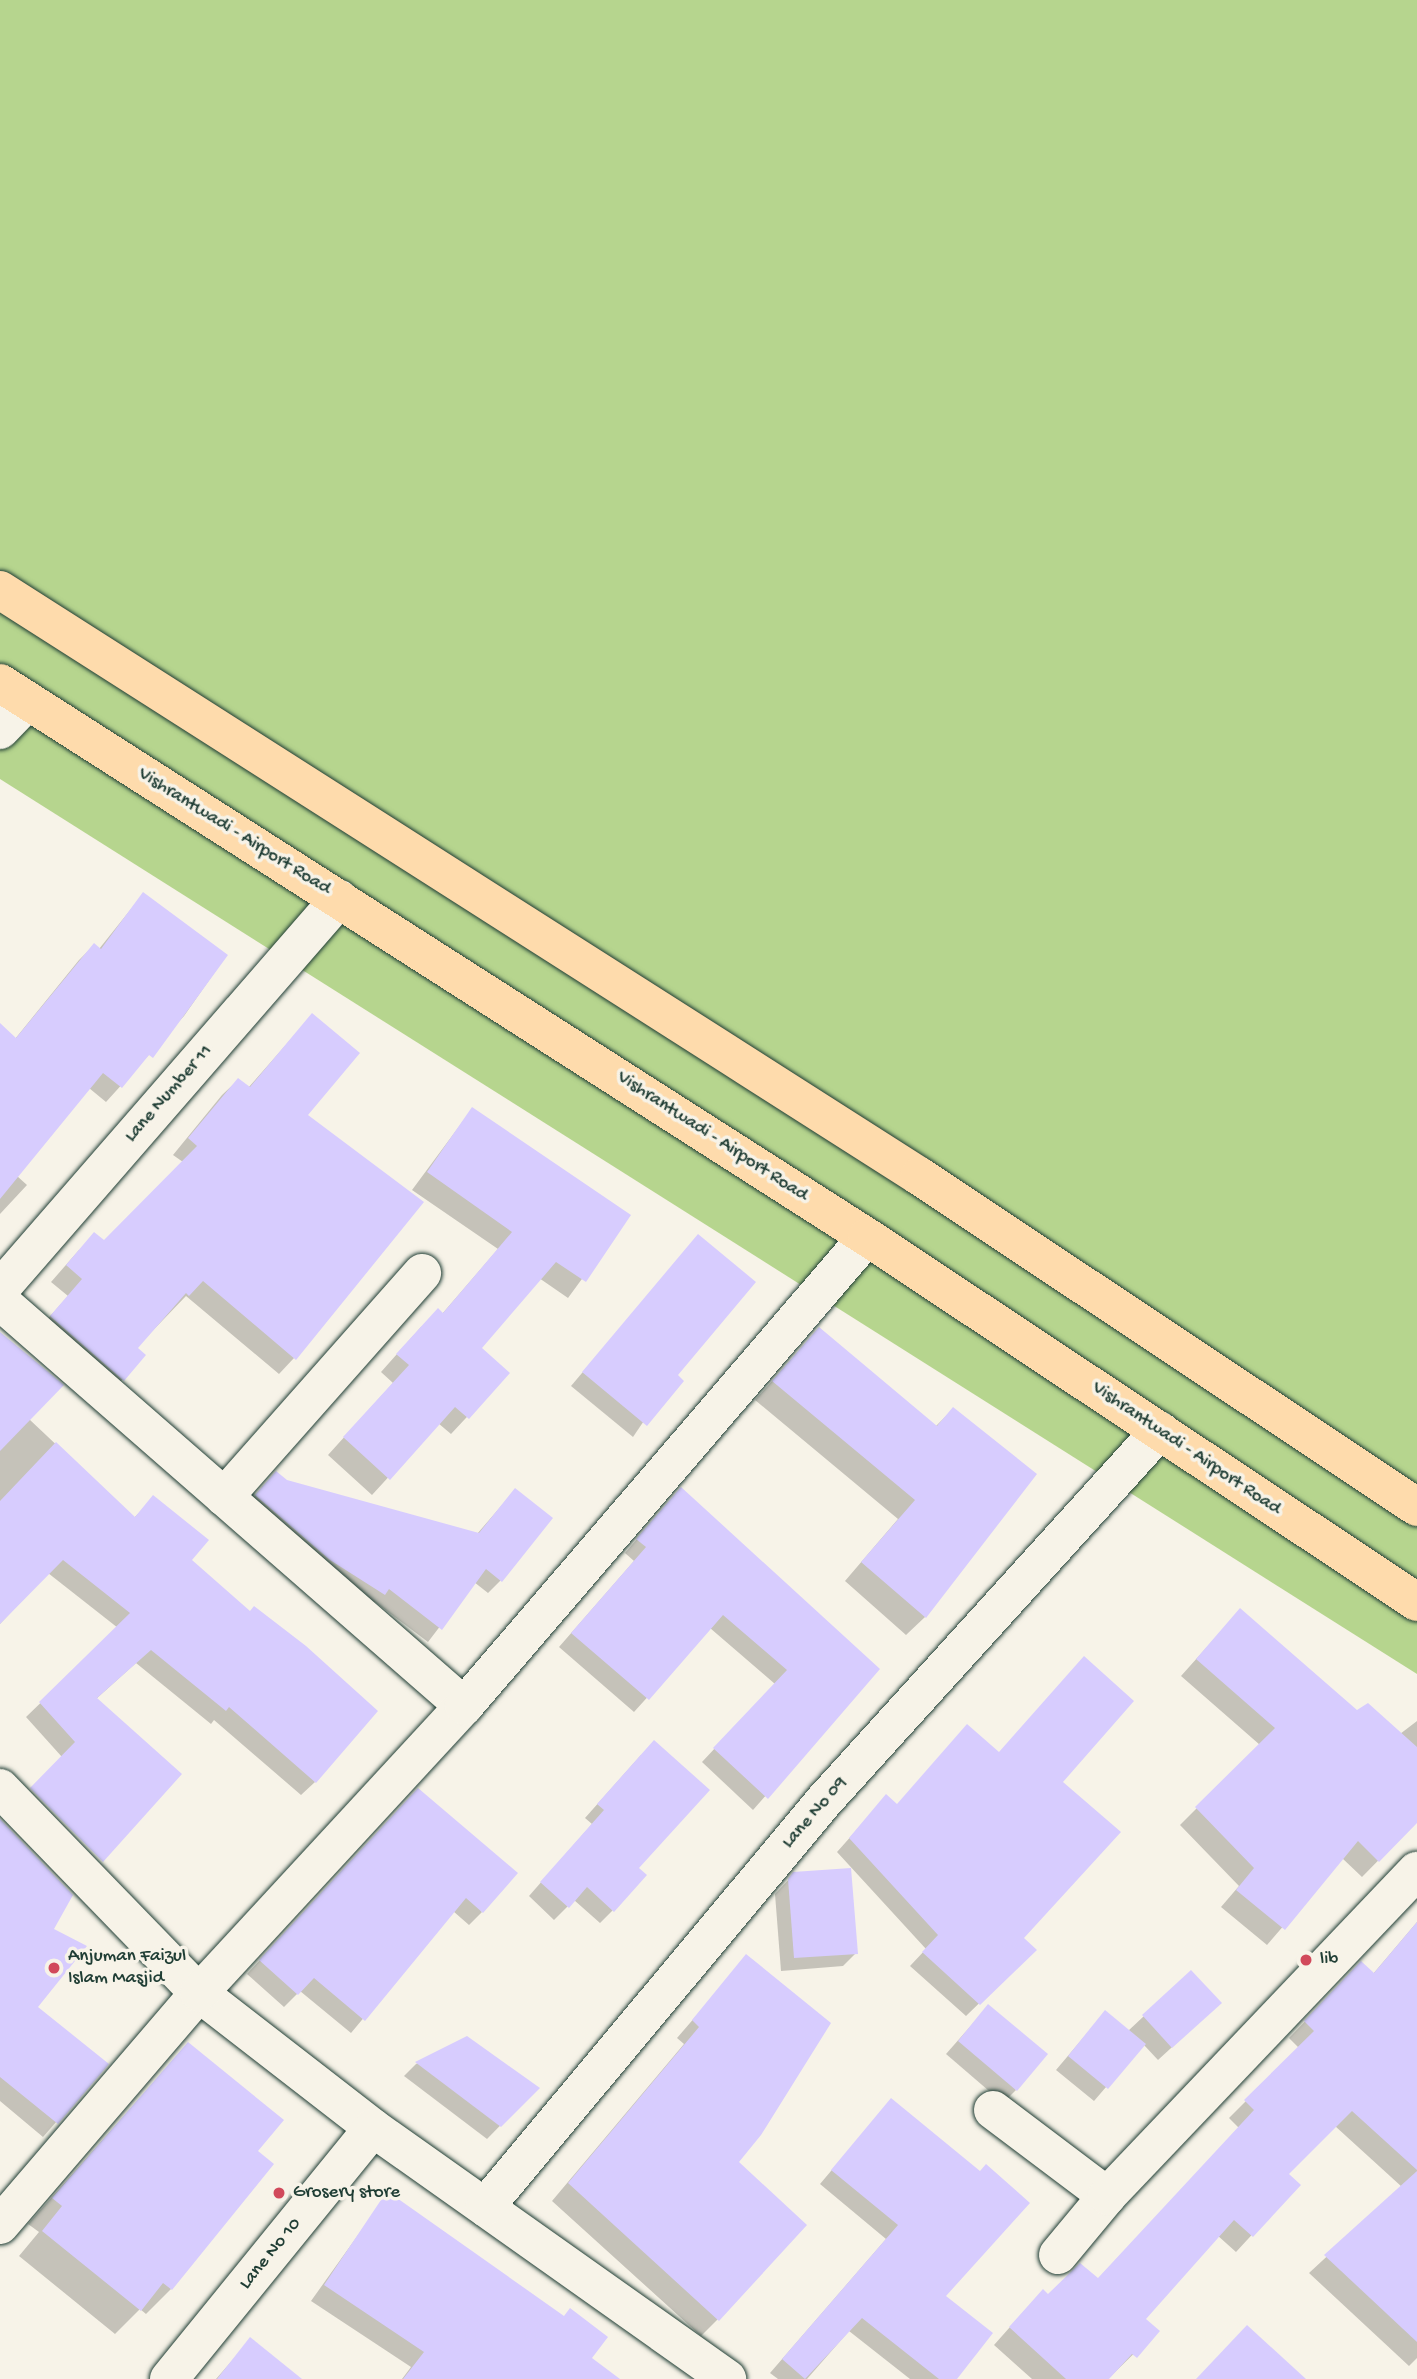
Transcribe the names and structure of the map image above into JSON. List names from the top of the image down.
{
  "streets": {
    "main road": ["Vishrantwadi - Airport Road"],
    "street": ["Lane Number 11", "Lane No 09", "Lane No 10"]
  },
  "crossings": [
    ["Vishrantwadi - Airport Road", "Lane Number 11"],
    ["Vishrantwadi - Airport Road", "Lane No 09"]
  ],
  "places": ["lib", "Anjuman Faizul Islam Masjid", "Grosery store"]
}
